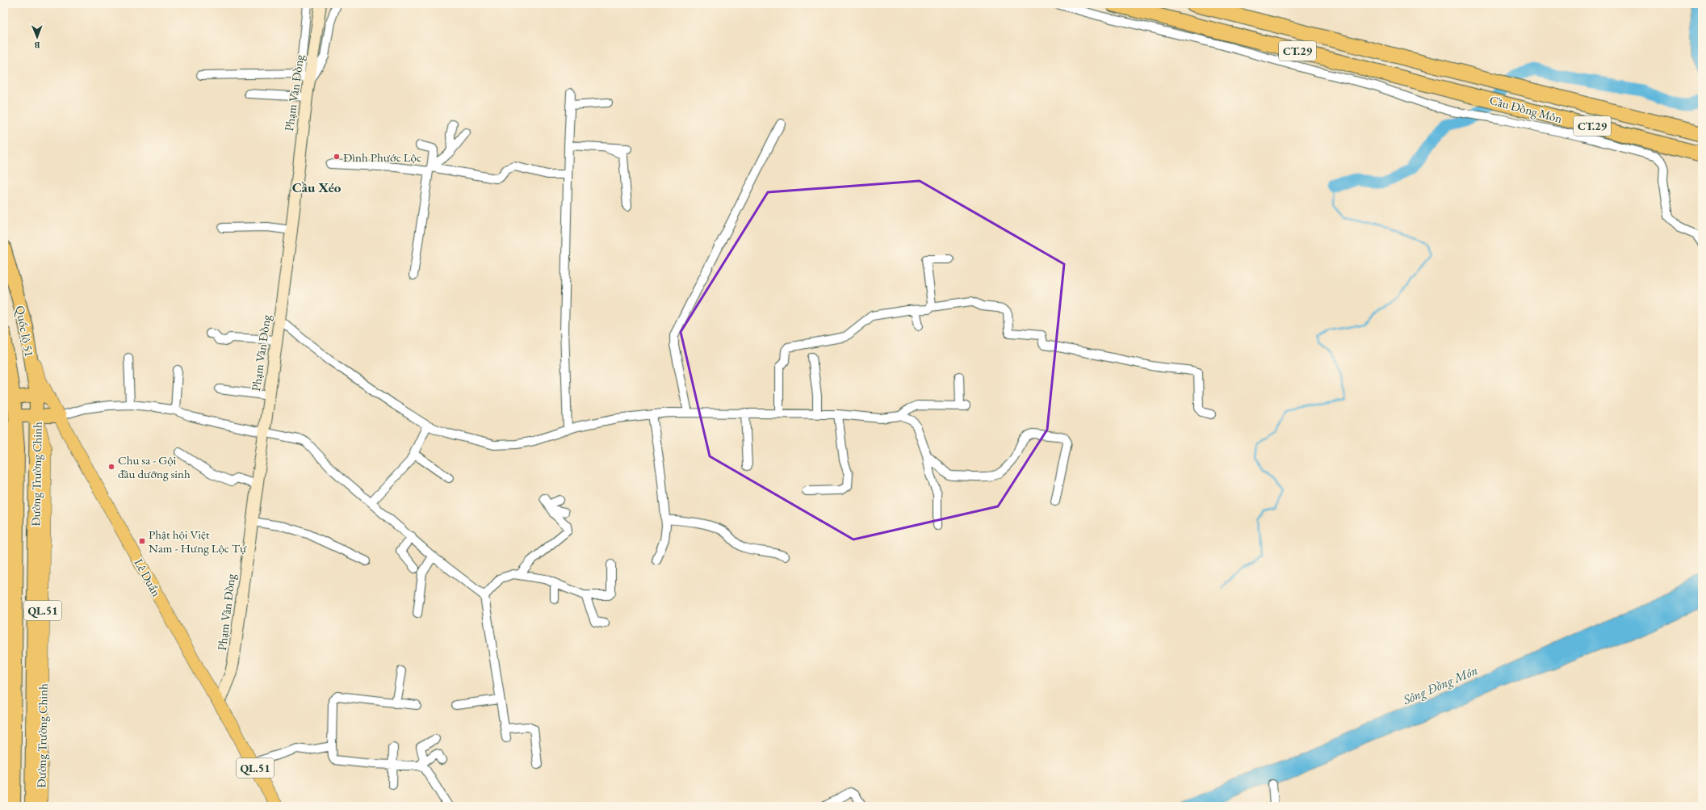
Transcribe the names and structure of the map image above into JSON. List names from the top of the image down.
{
  "streets": {
    "highway": [
      "CT.29",
      "Cầu Đồng Môn",
      "Quốc lộ 51",
      "Đường Trường Chinh",
      "QL.51"
    ],
    "main road": ["Phạm Văn Đồng", "Lê Duẩn"]
  },
  "crossings": [
    ["Phạm Văn Đồng", "Lê Duẩn"],
    ["Quốc lộ 51", "Đường Trường Chinh"],
    ["Quốc lộ 51", "Lê Duẩn"]
  ],
  "districts": ["Cầu Xéo"],
  "water": ["Sông Đồng Môn"],
  "places": {
    "other": ["Đình Phước Lộc", "Chu sa - Gội đầu dưỡng sinh"],
    "transit": ["Phật hội Việt Nam - Hưng Lộc Tự"]
  },
  "north": "bottom"
}
